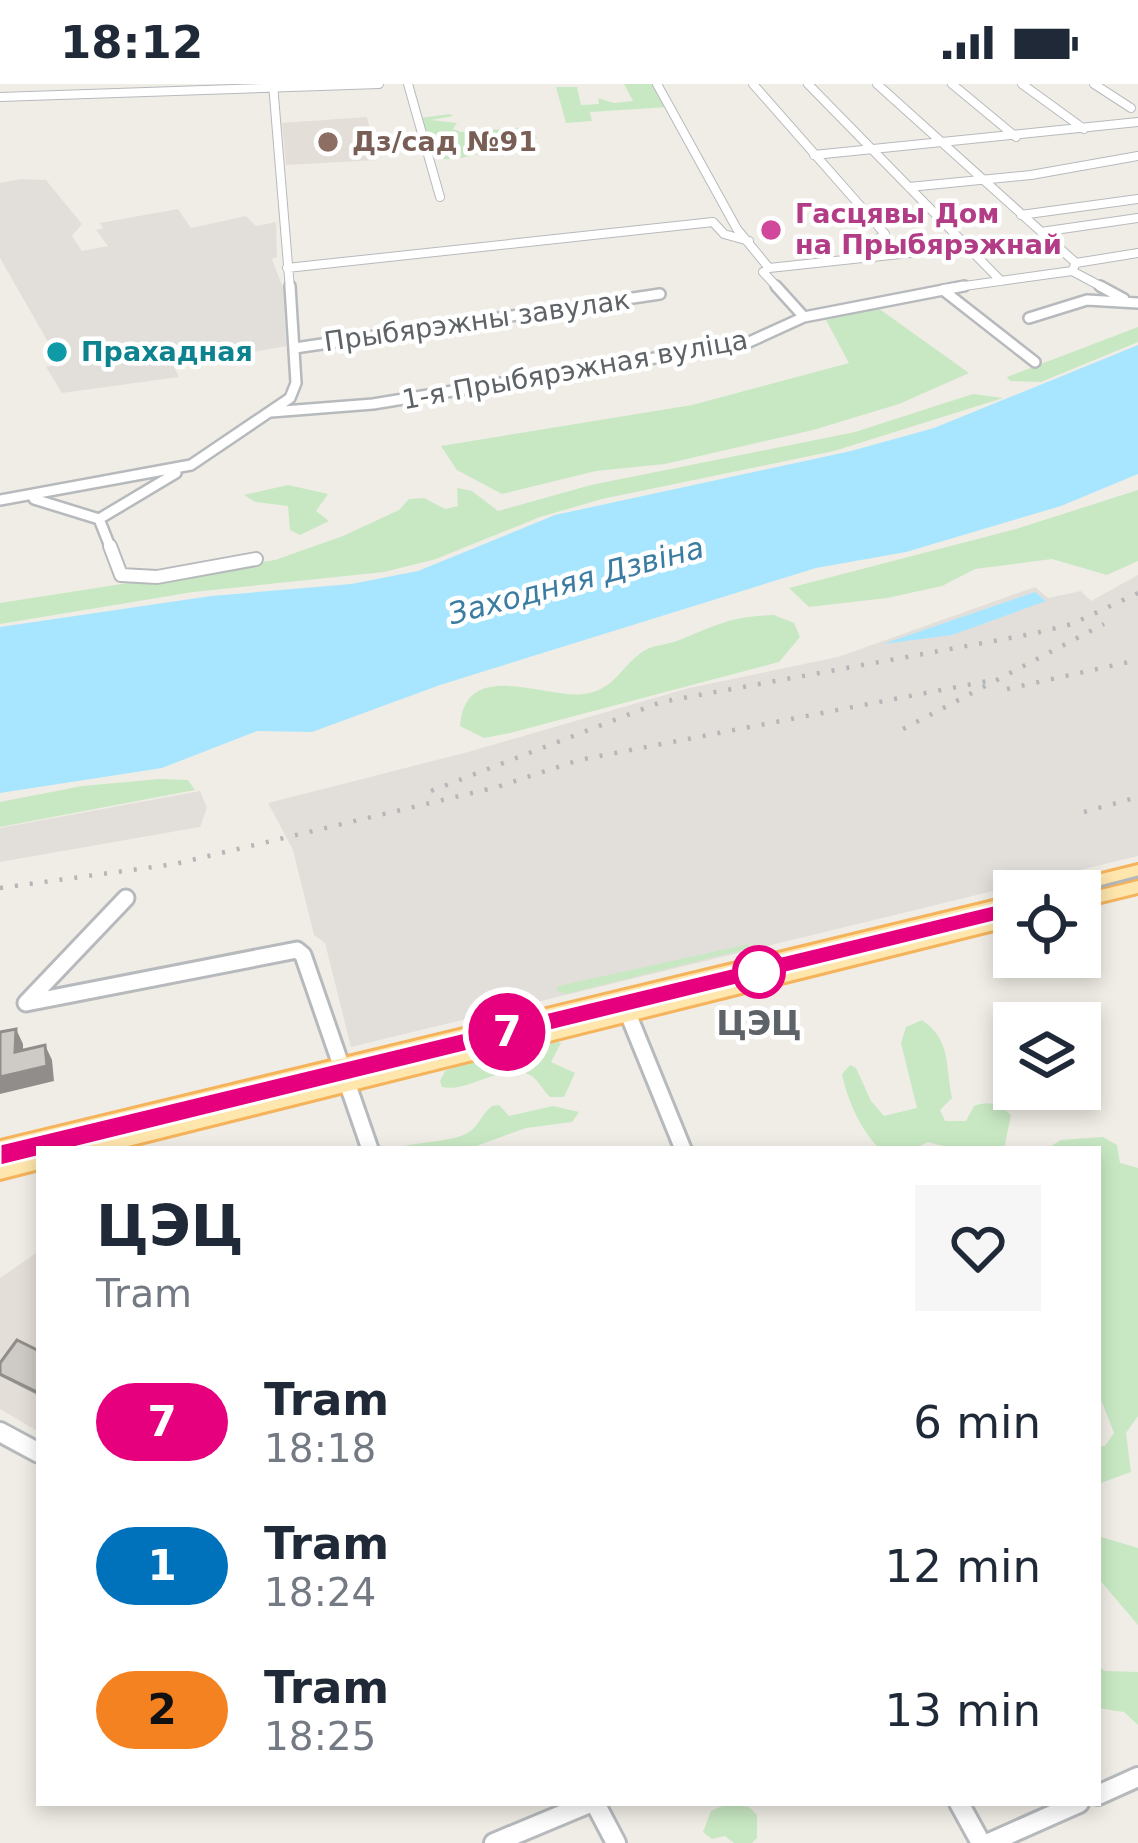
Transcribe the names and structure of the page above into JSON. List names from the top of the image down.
{
  "streets": {
    "street": ["Прыбярэжны завулак", "1-я Прыбярэжная вуліца"]
  },
  "water": ["Заходняя Дзвіна"],
  "places": [
    "Дз/сад №91",
    "Гасцявы Дом на Прыбярэжнай",
    "Прахадная",
    "ЦЭЦ"
  ],
  "lines": ["tram line 7"],
  "page": {
    "status": "18:12",
    "on_map": "7",
    "heading": ["ЦЭЦ", "Tram"],
    "list": [
      {
        "mark": "7",
        "name": "Tram",
        "note": "18:18",
        "value": "6 min"
      },
      {
        "mark": "1",
        "name": "Tram",
        "note": "18:24",
        "value": "12 min"
      },
      {
        "mark": "2",
        "name": "Tram",
        "note": "18:25",
        "value": "13 min"
      }
    ]
  }
}
